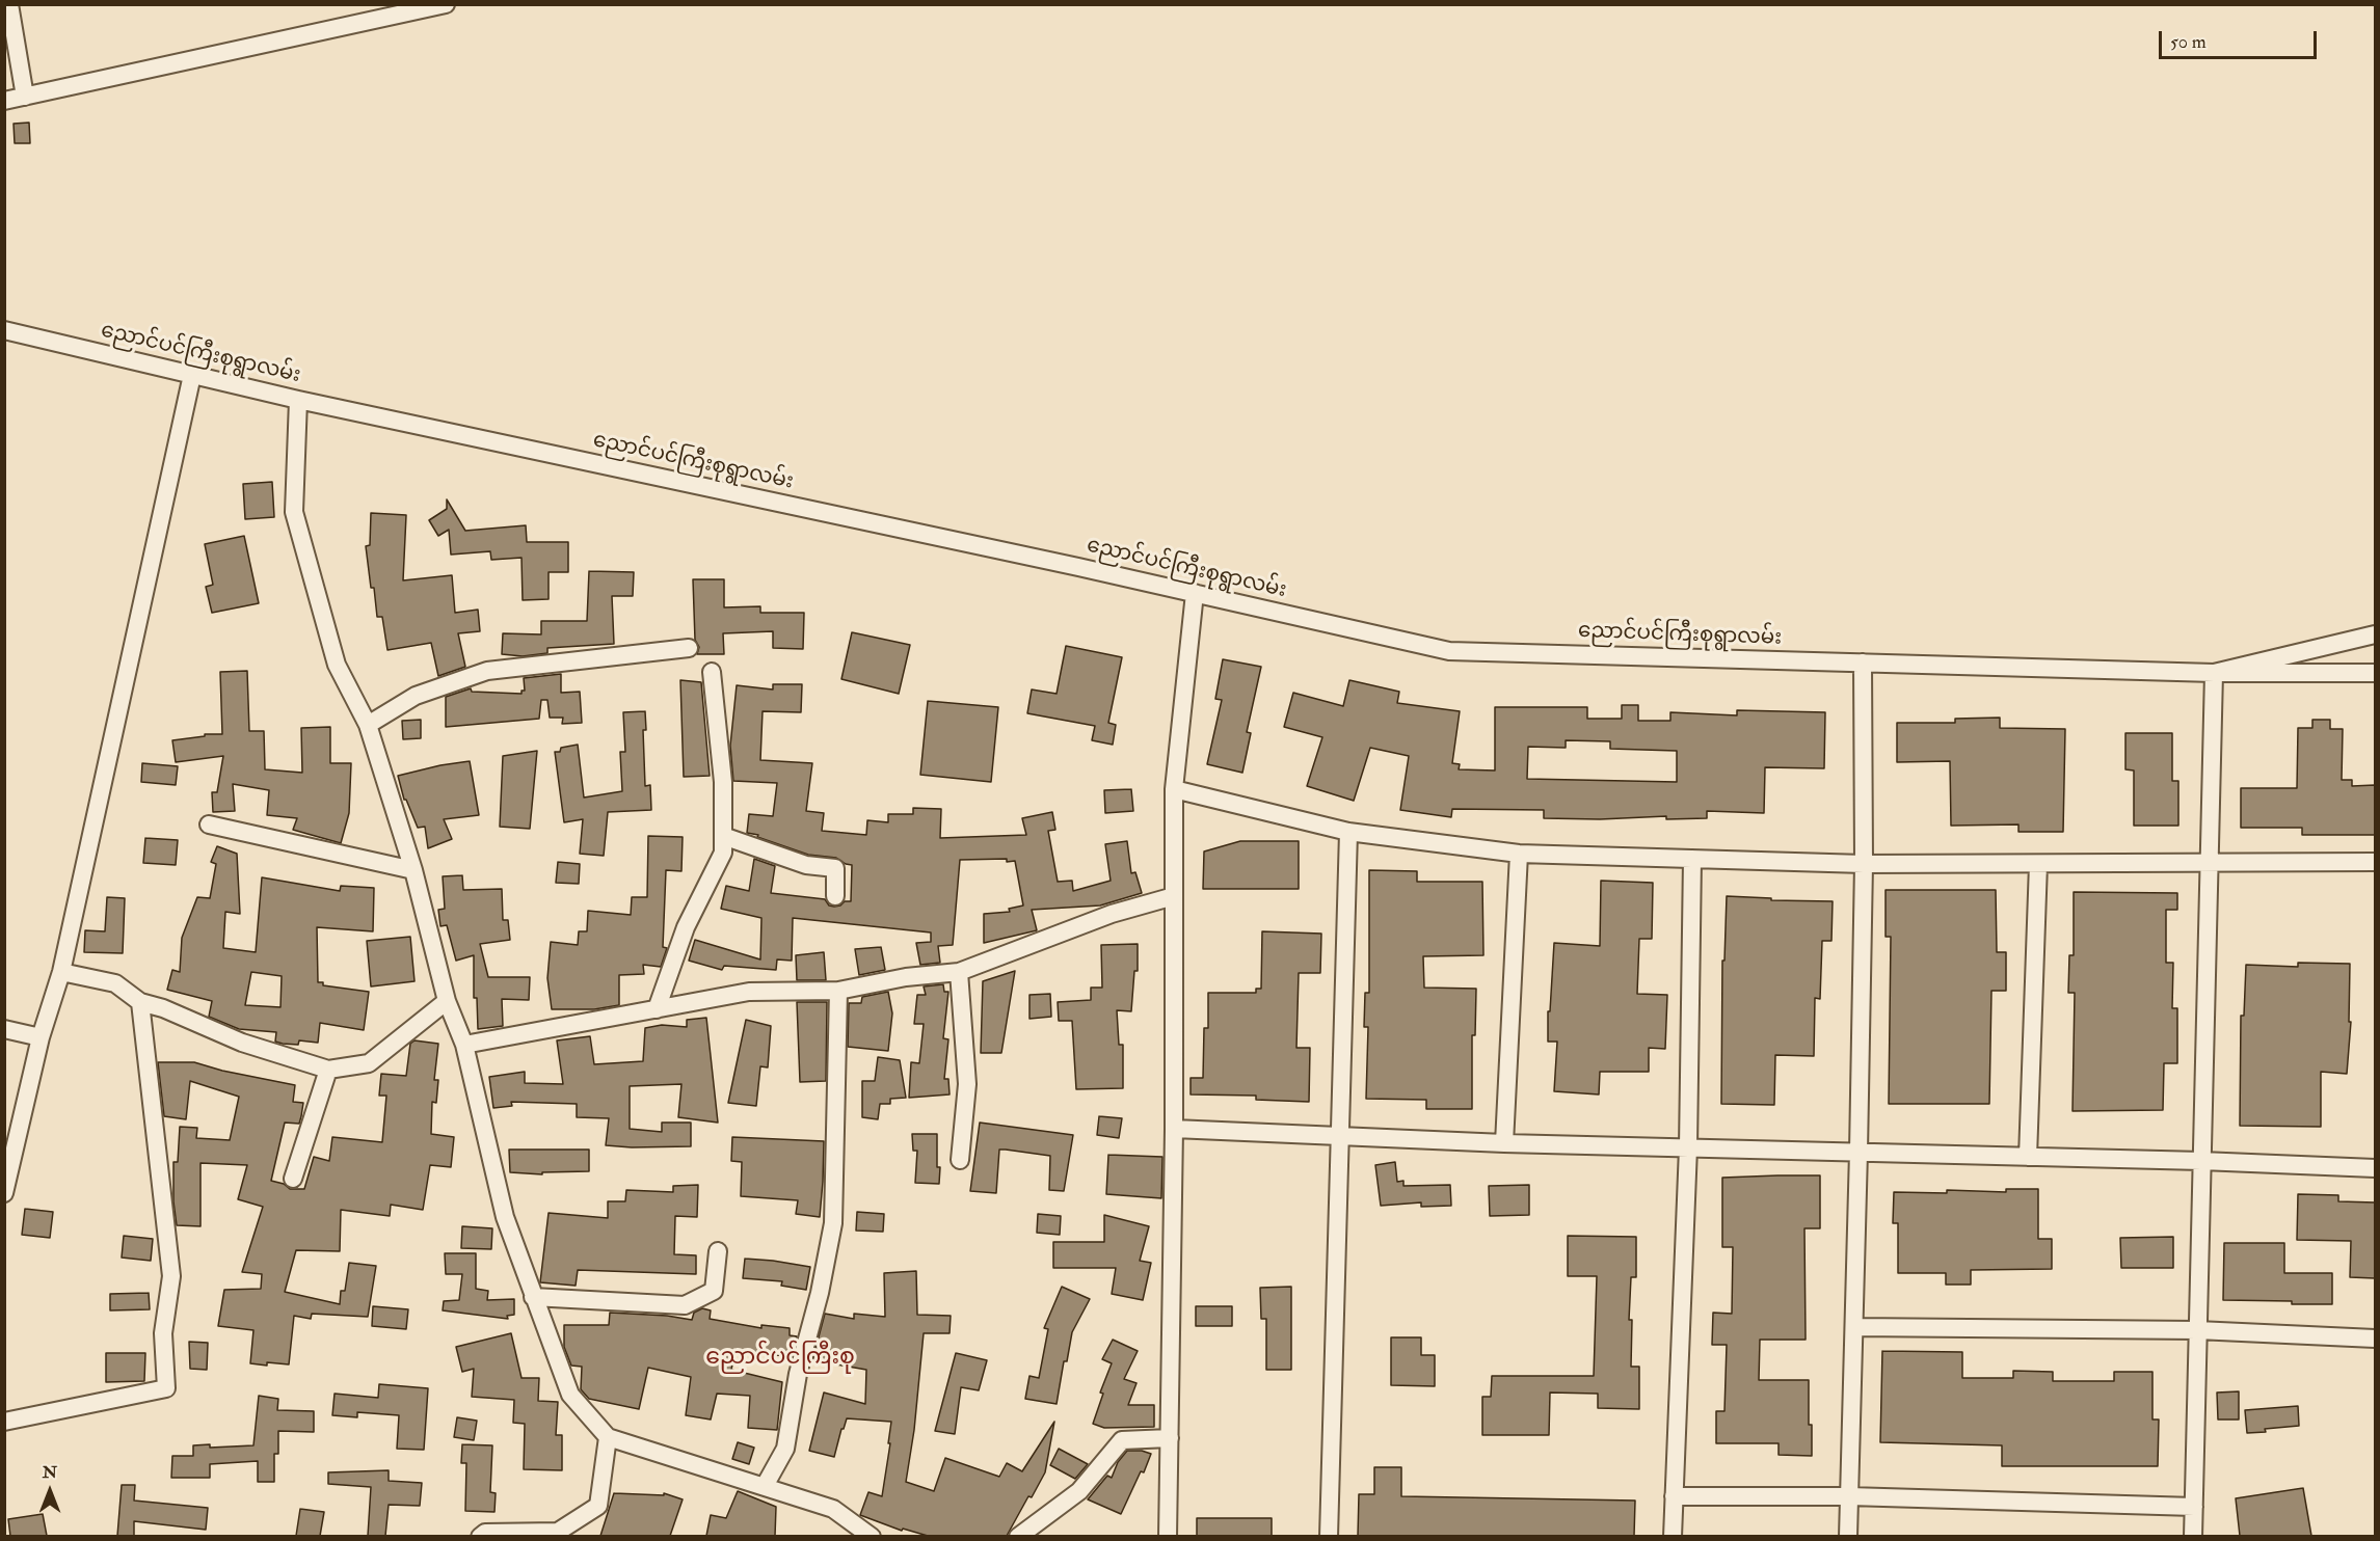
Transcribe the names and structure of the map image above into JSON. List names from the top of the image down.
{
  "streets": {
    "street": ["ညောင်ပင်ကြီးစုရွာလမ်း"]
  },
  "districts": ["ညောင်ပင်ကြီးစု"],
  "scale_bar": "50 m",
  "north": "top"
}
